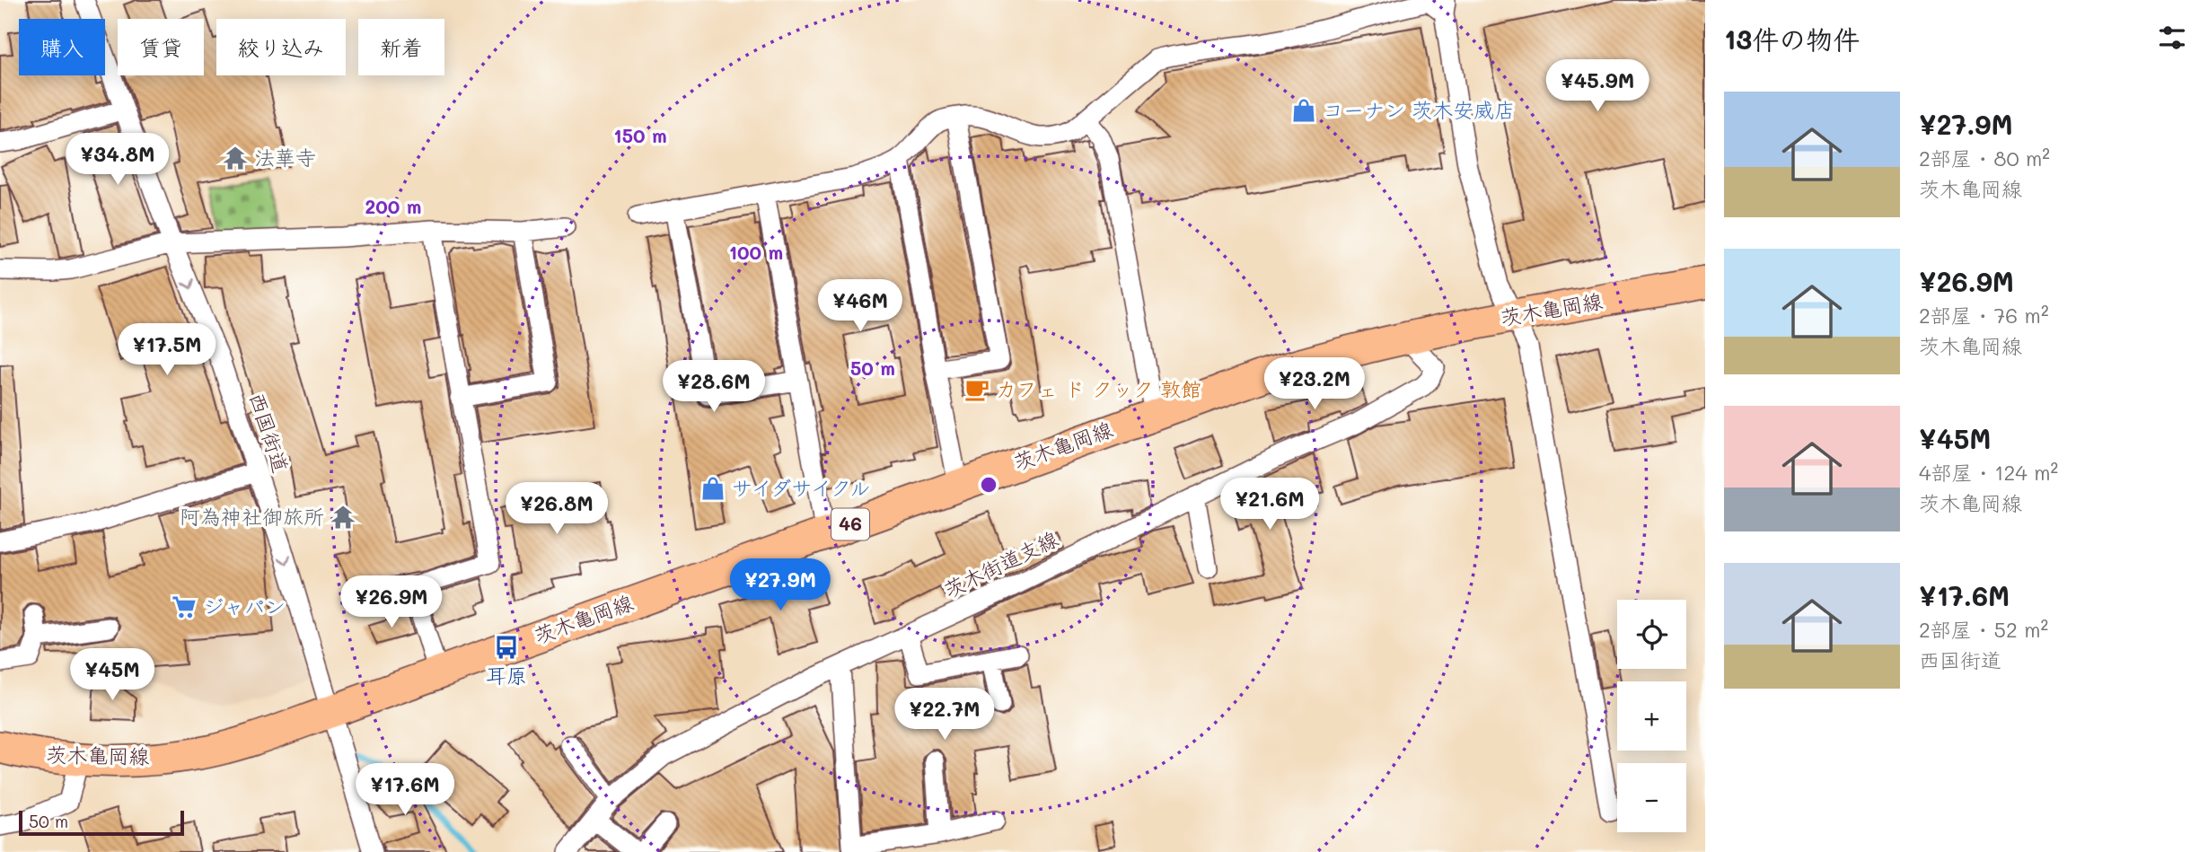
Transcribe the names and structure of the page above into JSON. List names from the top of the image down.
{
  "streets": {
    "main road": ["茨木亀岡線", "46"],
    "street": ["西国街道", "茨木街道支線"]
  },
  "crossings": [
    ["茨木亀岡線", "西国街道"],
    ["茨木亀岡線", "茨木街道支線"]
  ],
  "one_way": ["西国街道"],
  "places": {
    "shop": ["コーナン 茨木安威店", "サイダサイクル"],
    "temple": ["法華寺", "阿為神社御旅所"],
    "cafe": ["カフェ ド クック 敦館"],
    "supermarket": ["ジャパン"],
    "bus stop": ["耳原"]
  },
  "scale_bar": "50 m",
  "page": {
    "heading": "13件の物件",
    "chip": [
      "購入",
      "賃貸",
      "絞り込み",
      "新着"
    ],
    "price": [
      "¥45.9M",
      "¥34.8M",
      "¥46M",
      "¥17.5M",
      "¥23.2M",
      "¥28.6M",
      "¥21.6M",
      "¥26.8M",
      "¥27.9M",
      "¥26.9M",
      "¥45M",
      "¥22.7M",
      "¥17.6M"
    ],
    "list": [
      {
        "name": "¥27.9M",
        "note": "2部屋 · 80 m² · 茨木亀岡線"
      },
      {
        "name": "¥26.9M",
        "note": "2部屋 · 76 m² · 茨木亀岡線"
      },
      {
        "name": "¥45M",
        "note": "4部屋 · 124 m² · 茨木亀岡線"
      },
      {
        "name": "¥17.6M",
        "note": "2部屋 · 52 m² · 西国街道"
      }
    ],
    "map_buttons": ["+", "−"],
    "scale": "50 m"
  },
  "rings": [
    "150 m",
    "200 m",
    "100 m",
    "50 m"
  ]
}
